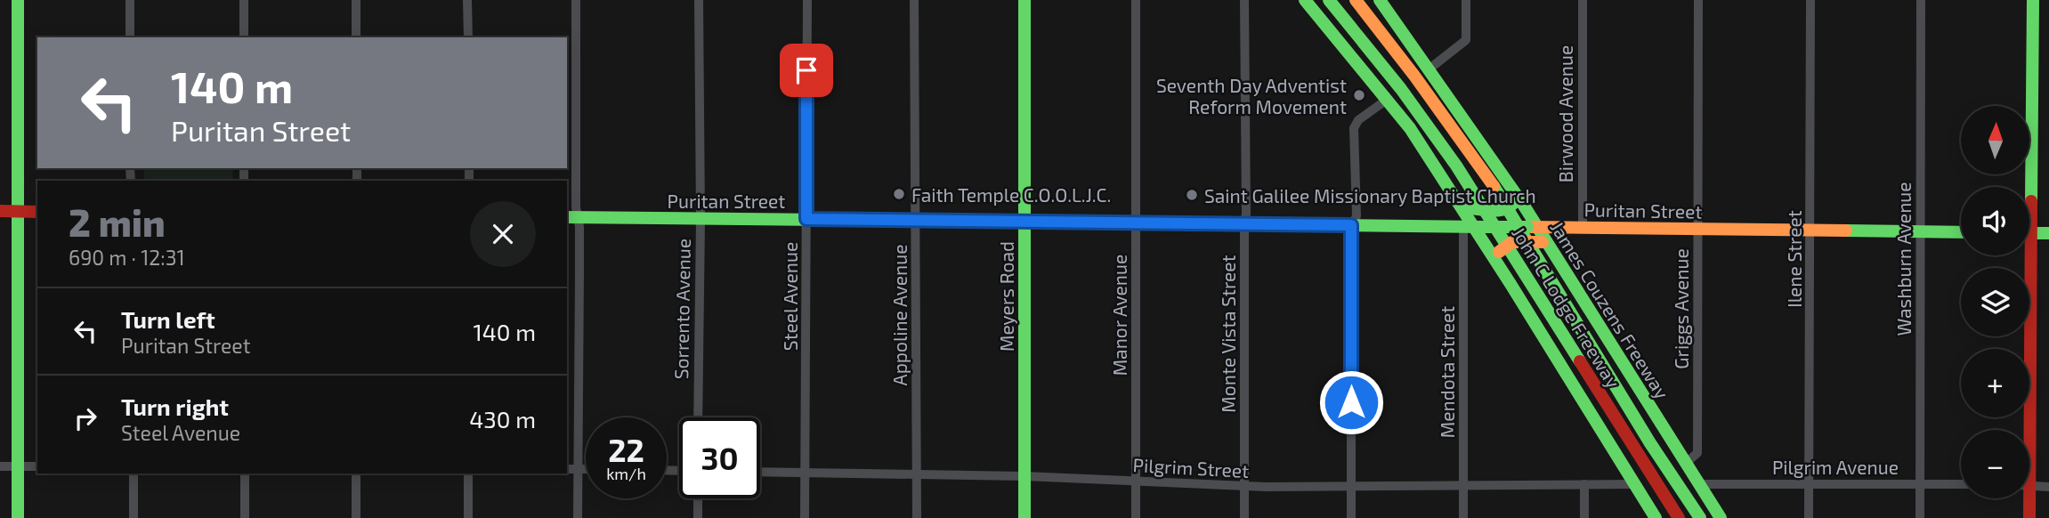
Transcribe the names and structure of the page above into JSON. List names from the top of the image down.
{
  "streets": {
    "main road": [
      "Puritan Street",
      "Meyers Road",
      "John C Lodge Freeway",
      "James Couzens Freeway"
    ],
    "street": [
      "Birwood Avenue",
      "Ilene Street",
      "Washburn Avenue",
      "Steel Avenue",
      "Sorrento Avenue",
      "Griggs Avenue",
      "Appoline Avenue",
      "Manor Avenue",
      "Monte Vista Street",
      "Mendota Street",
      "Pilgrim Avenue",
      "Pilgrim Street"
    ]
  },
  "crossings": [
    ["Birwood Avenue", "Puritan Street"],
    ["Puritan Street", "Ilene Street"],
    ["Puritan Street", "Washburn Avenue"],
    ["Puritan Street", "Steel Avenue"],
    ["Puritan Street", "Meyers Road"],
    ["Puritan Street", "Sorrento Avenue"],
    ["Puritan Street", "Griggs Avenue"],
    ["Puritan Street", "James Couzens Freeway"],
    ["Puritan Street", "Appoline Avenue"],
    ["Puritan Street", "Manor Avenue"],
    ["Puritan Street", "Monte Vista Street"],
    ["Puritan Street", "Mendota Street"],
    ["Ilene Street", "Pilgrim Avenue"],
    ["Washburn Avenue", "Pilgrim Avenue"],
    ["Steel Avenue", "Pilgrim Street"],
    ["Meyers Road", "Pilgrim Street"],
    ["Griggs Avenue", "James Couzens Freeway"],
    ["James Couzens Freeway", "Pilgrim Avenue"],
    ["Appoline Avenue", "Pilgrim Street"],
    ["Manor Avenue", "Pilgrim Street"],
    ["Monte Vista Street", "Pilgrim Street"],
    ["Mendota Street", "Pilgrim Street"]
  ],
  "places": ["Seventh Day Adventist Reform Movement", "Faith Temple C.O.O.L.J.C.", "Saint Galilee Missionary Baptist Church"],
  "north": "top",
  "page": {
    "turn": ["140 m", "Puritan Street"],
    "map_buttons": ["+", "−"],
    "heading": ["2 min", "690 m · 12:31"],
    "list": [
      {
        "name": "Turn left",
        "note": "Puritan Street",
        "value": "140 m"
      },
      {
        "name": "Turn right",
        "note": "Steel Avenue",
        "value": "430 m"
      }
    ],
    "speed": "22 km/h",
    "limit": "30"
  }
}
